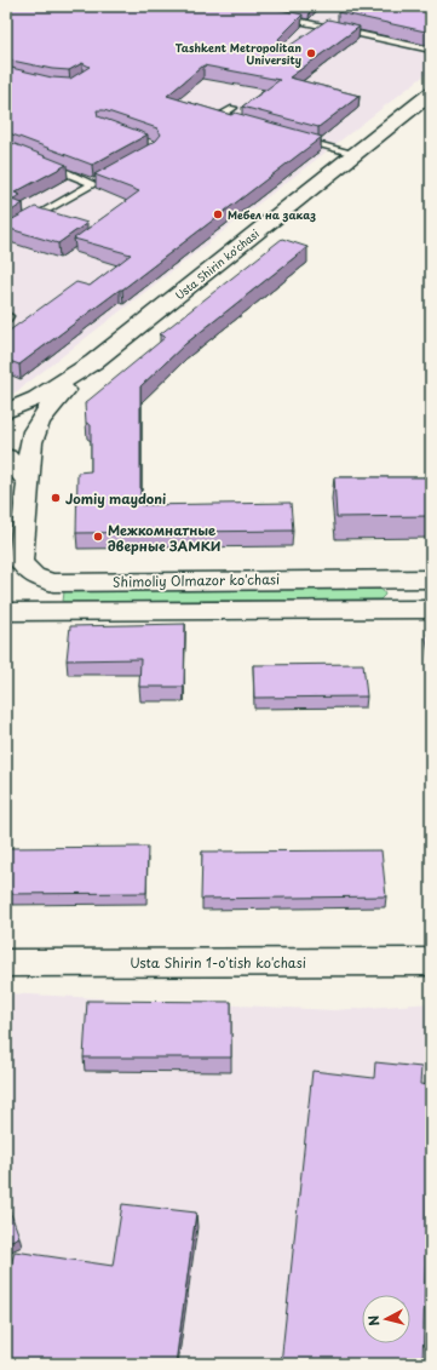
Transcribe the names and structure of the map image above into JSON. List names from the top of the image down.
{
  "streets": {
    "main road": ["Usta Shirin ko'chasi", "Shimoliy Olmazor ko'chasi", "Usta Shirin 1-o'tish ko'chasi"]
  },
  "places": [
    "Tashkent Metropolitan University",
    "Мебел на заказ",
    "Jomiy maydoni",
    "Межкомнатные дверные ЗАМКИ"
  ],
  "north": "left"
}
